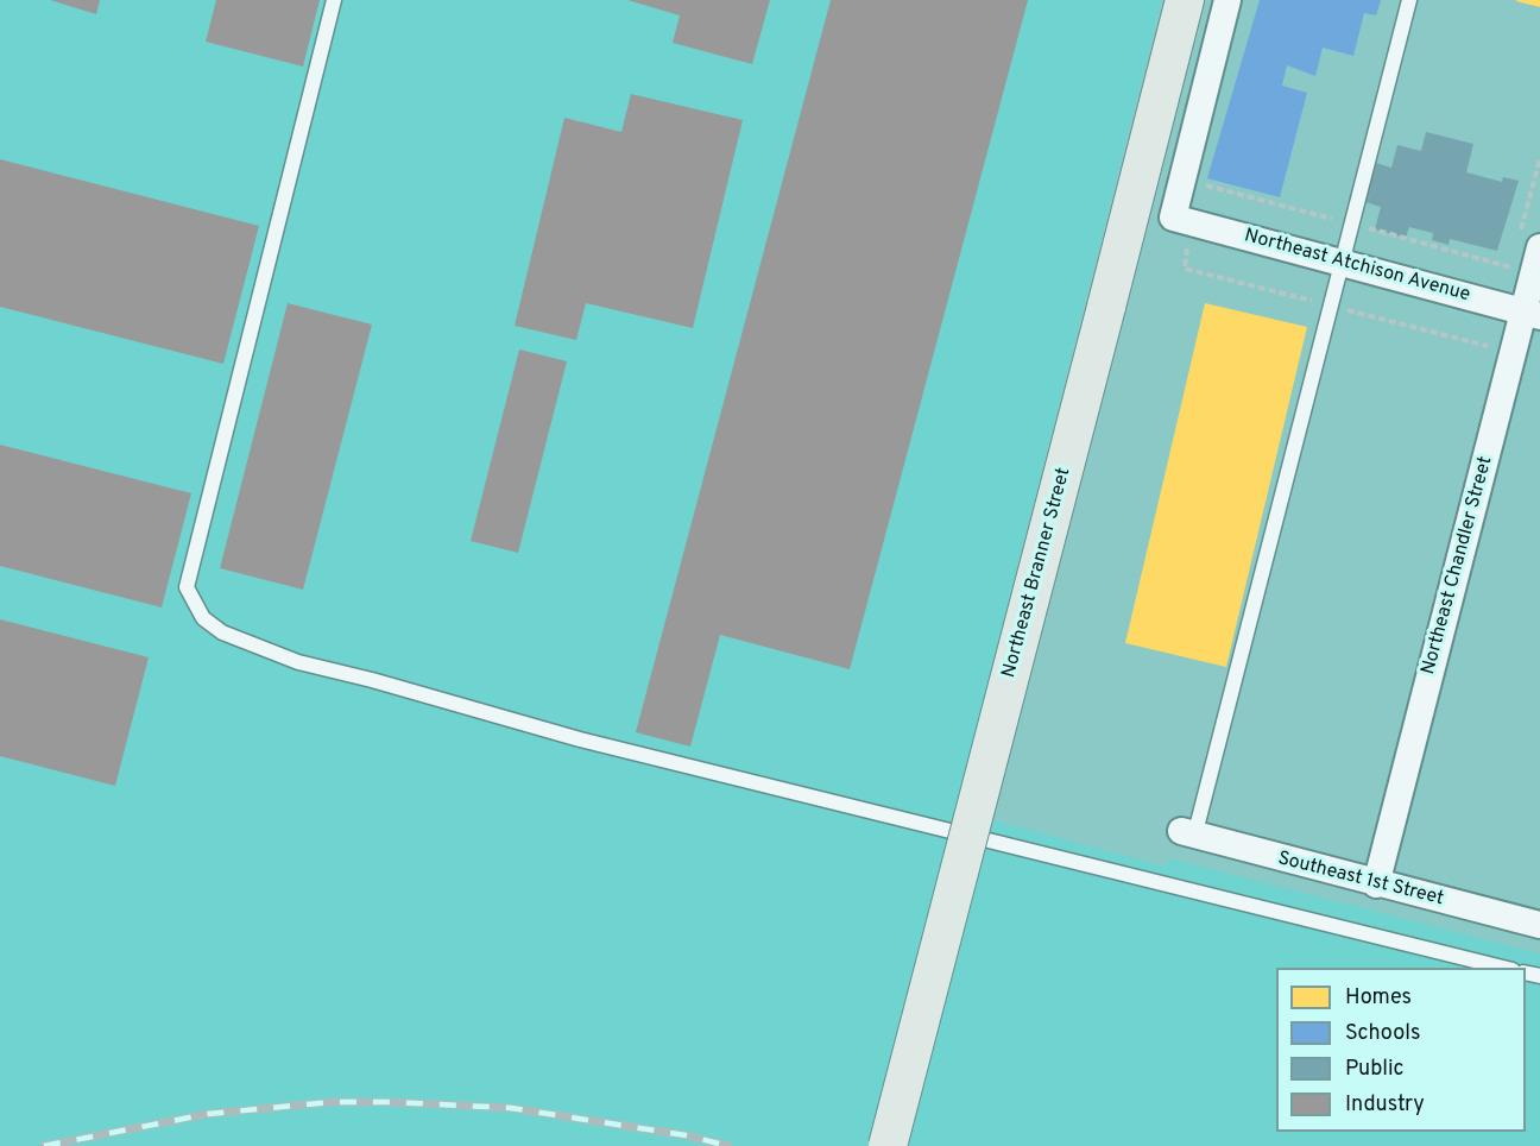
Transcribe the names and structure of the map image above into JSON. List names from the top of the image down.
{
  "streets": {
    "main road": ["Northeast Branner Street"],
    "street": ["Northeast Atchison Avenue", "Northeast Chandler Street", "Southeast 1st Street"]
  },
  "crossings": [
    ["Northeast Atchison Avenue", "Northeast Chandler Street"],
    ["Northeast Chandler Street", "Southeast 1st Street"]
  ],
  "legend": [
    "Homes",
    "Schools",
    "Public",
    "Industry"
  ]
}
